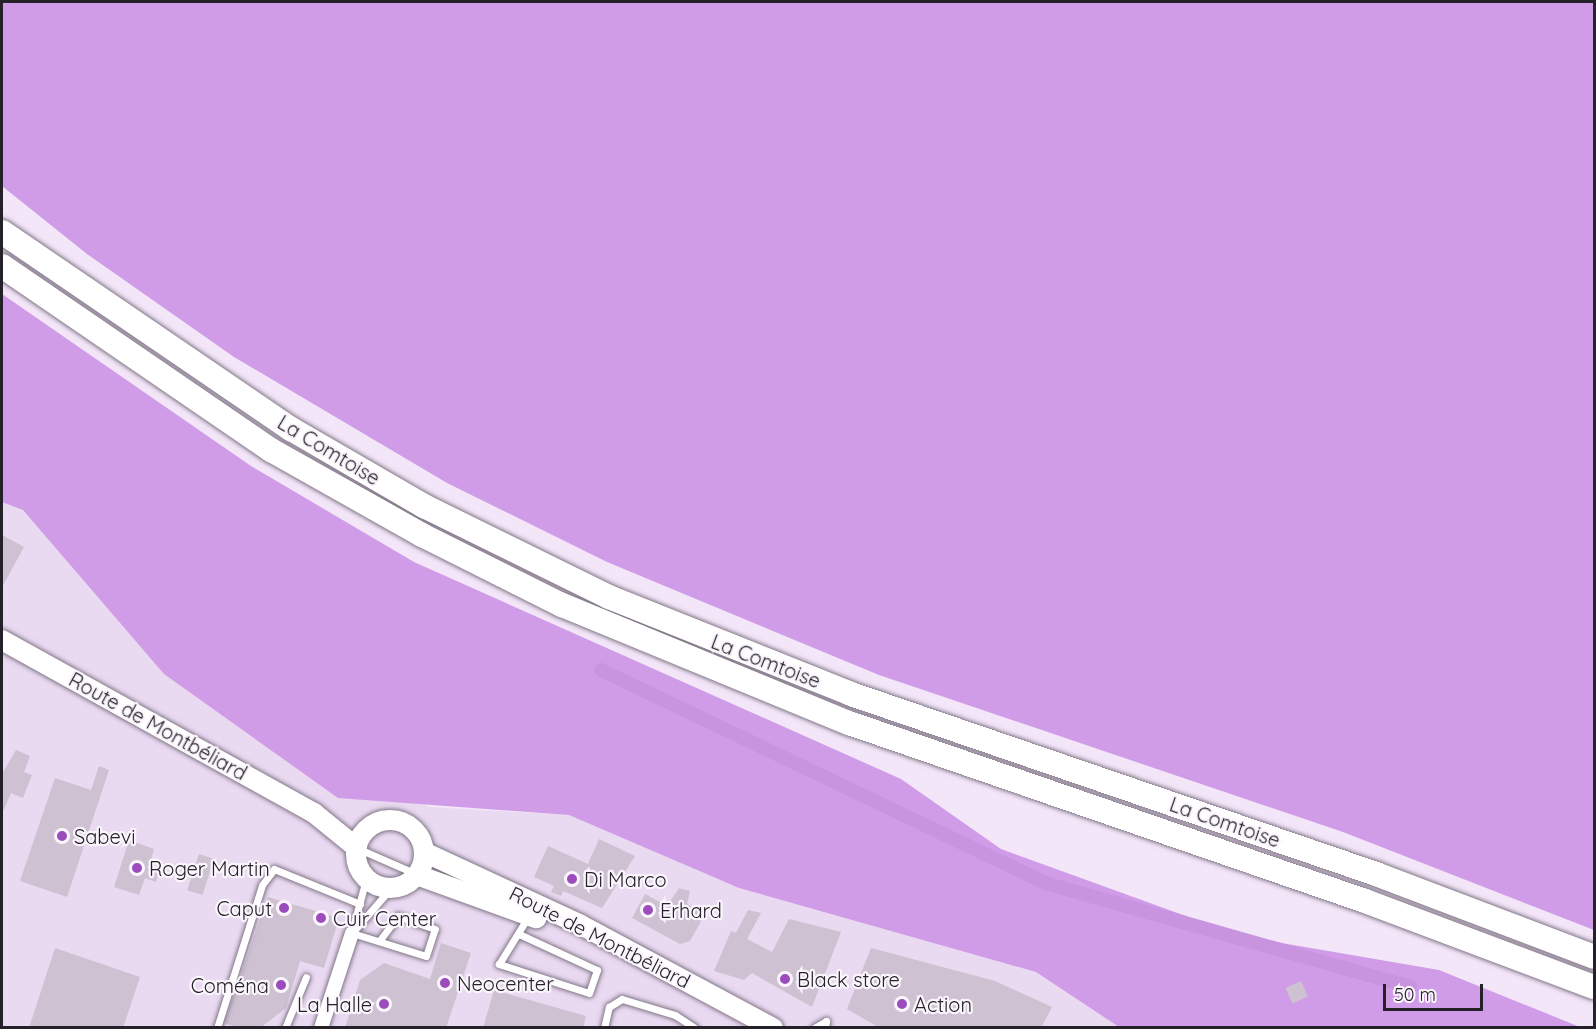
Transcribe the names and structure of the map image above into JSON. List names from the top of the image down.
{
  "streets": {
    "highway": ["La Comtoise"],
    "main road": ["Route de Montbéliard"]
  },
  "places": [
    "Sabevi",
    "Roger Martin",
    "Di Marco",
    "Caput",
    "Erhard",
    "Cuir Center",
    "Black store",
    "Neocenter",
    "Coména",
    "La Halle",
    "Action"
  ],
  "scale_bar": "50 m"
}
